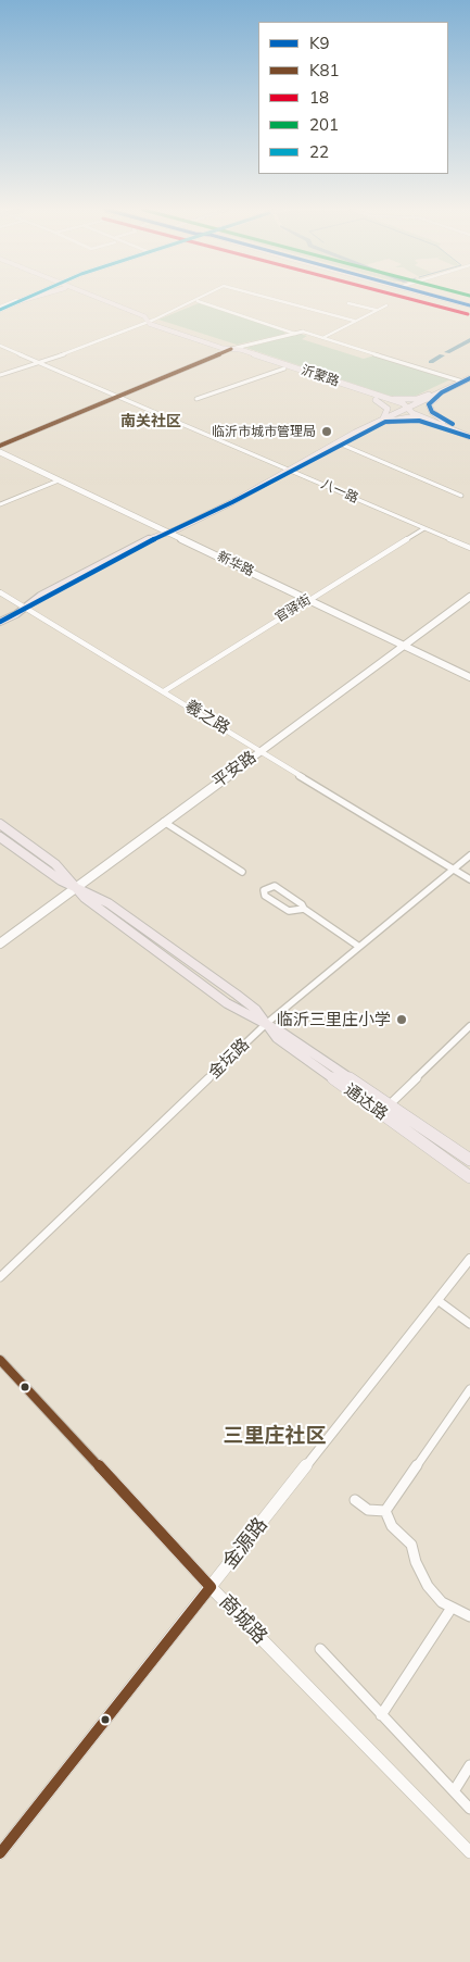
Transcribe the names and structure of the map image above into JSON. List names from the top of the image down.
{
  "streets": {
    "main road": [
      "沂蒙路",
      "新华路",
      "平安路",
      "通达路"
    ],
    "street": [
      "八一路",
      "官驿街",
      "羲之路",
      "金坛路",
      "金源路",
      "商城路"
    ]
  },
  "crossings": [
    ["八一路", "官驿街"],
    ["新华路", "官驿街"],
    ["新华路", "平安路"],
    ["官驿街", "羲之路"],
    ["羲之路", "平安路"],
    ["羲之路", "金坛路"],
    ["平安路", "通达路"],
    ["金坛路", "通达路"],
    ["金源路", "商城路"]
  ],
  "districts": ["南关社区", "三里庄社区"],
  "places": ["临沂市城市管理局", "临沂三里庄小学"],
  "lines": [
    "transit line K9",
    "transit line 18",
    "transit line 22",
    "transit line K81"
  ],
  "legend": [
    "K9",
    "K81",
    "18",
    "201",
    "22"
  ]
}
